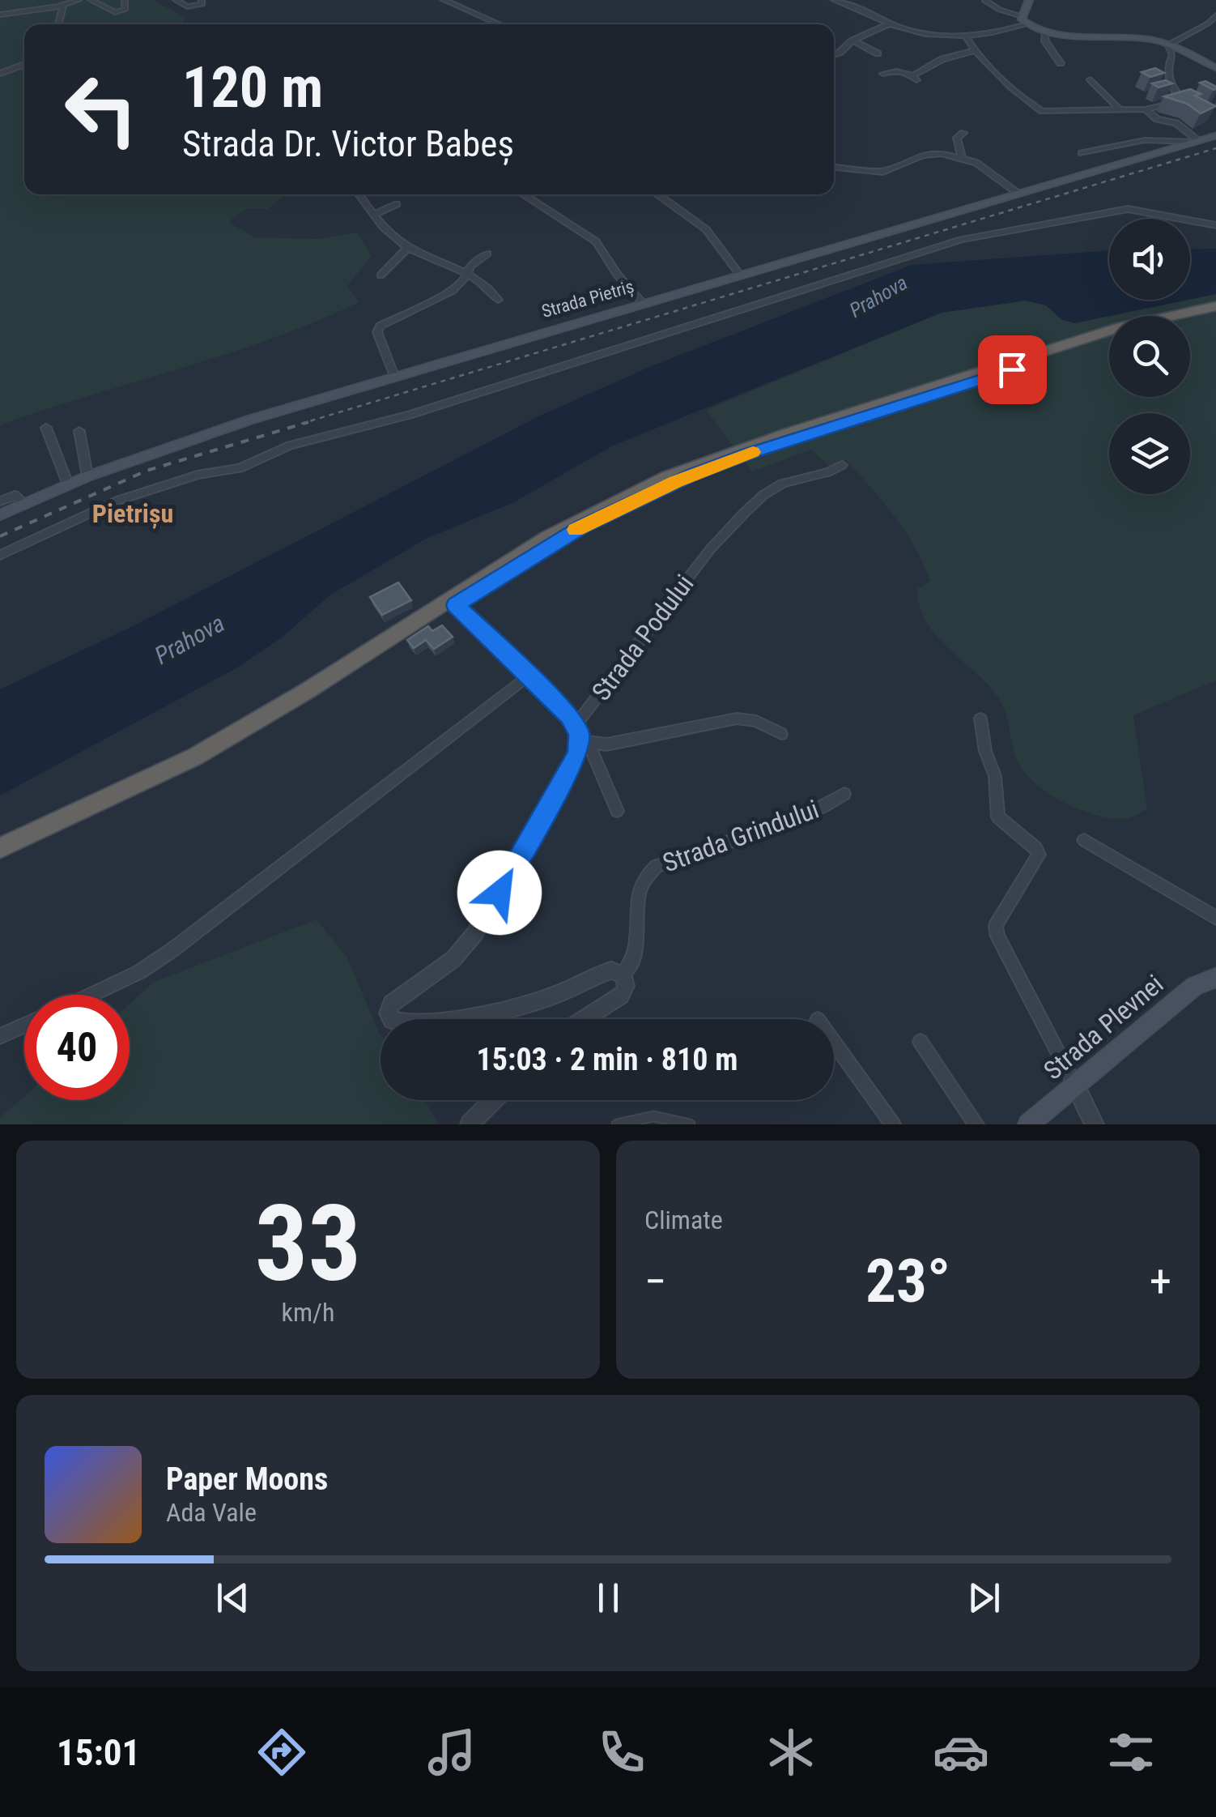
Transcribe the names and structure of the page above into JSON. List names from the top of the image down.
{
  "streets": {
    "main road": ["Strada Pietriș", "Strada Plevnei"],
    "street": ["Strada Podului", "Strada Grindului"]
  },
  "crossings": [
    ["Strada Podului", "Strada Grindului"]
  ],
  "districts": ["Pietrișu"],
  "water": ["Prahova"],
  "page": {
    "turn": ["120 m", "Strada Dr. Victor Babeș"],
    "limit": "40",
    "trip": "15:03 · 2 min · 810 m",
    "tile": [
      ["33", "km/h"],
      "Climate"
    ],
    "heat": ["−", "23°", "+"],
    "song": ["Paper Moons", "Ada Vale"],
    "tabs": "15:01"
  }
}
